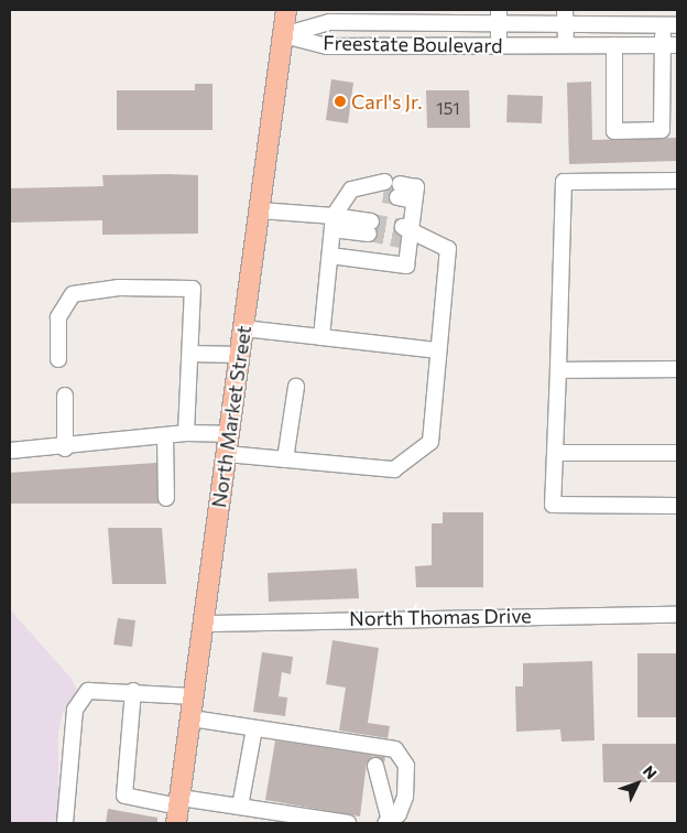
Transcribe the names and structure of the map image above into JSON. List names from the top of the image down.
{
  "streets": {
    "main road": ["North Market Street"],
    "street": ["Freestate Boulevard", "North Thomas Drive"]
  },
  "crossings": [
    ["Freestate Boulevard", "North Market Street"],
    ["North Market Street", "North Thomas Drive"]
  ],
  "places": ["Carl's Jr."],
  "house_numbers": ["151"],
  "north": "top right"
}
